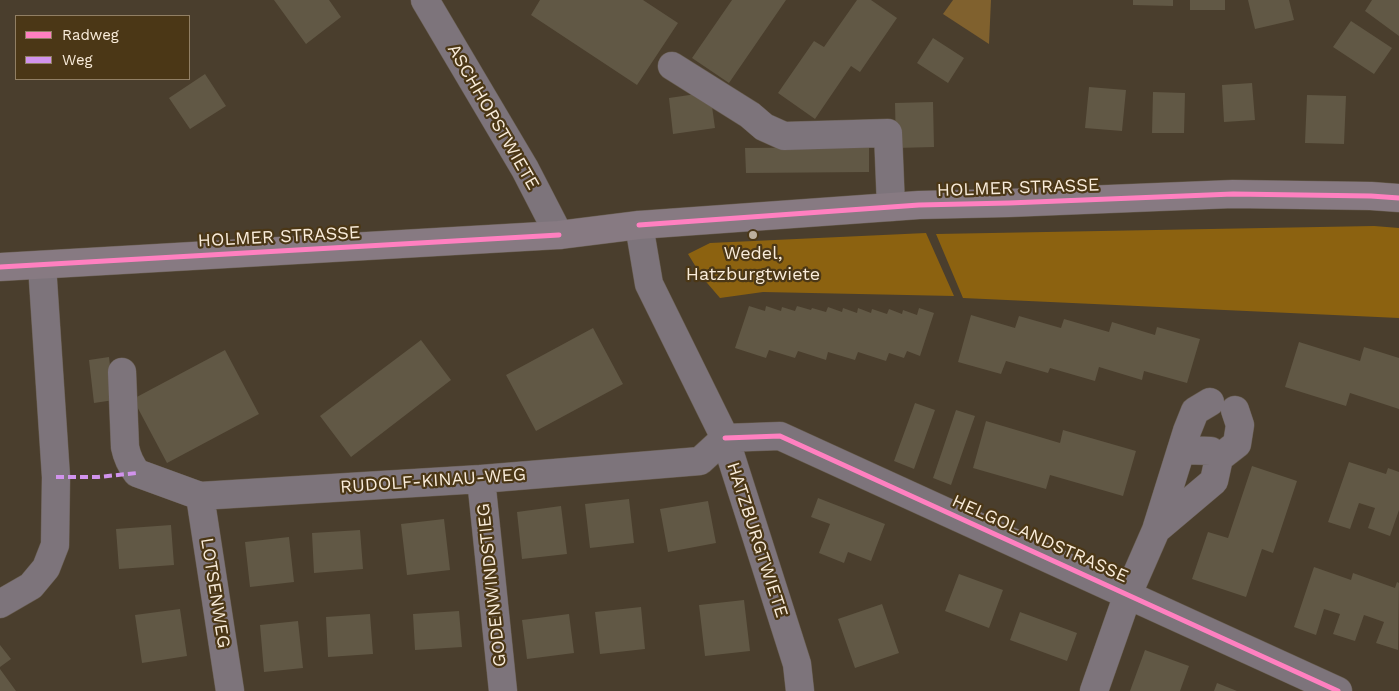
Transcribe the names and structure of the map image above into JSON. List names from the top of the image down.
{
  "streets": {
    "main road": ["HOLMER STRASSE"],
    "street": [
      "ASCHHOPSTWIETE",
      "RUDOLF-KINAU-WEG",
      "HELGOLANDSTRASSE",
      "HATZBURGTWIETE",
      "GODENWINDSTIEG",
      "LOTSENWEG"
    ]
  },
  "crossings": [
    ["ASCHHOPSTWIETE", "HOLMER STRASSE"],
    ["HOLMER STRASSE", "HATZBURGTWIETE"],
    ["RUDOLF-KINAU-WEG", "HELGOLANDSTRASSE"],
    ["RUDOLF-KINAU-WEG", "HATZBURGTWIETE"],
    ["RUDOLF-KINAU-WEG", "GODENWINDSTIEG"],
    ["RUDOLF-KINAU-WEG", "LOTSENWEG"],
    ["HELGOLANDSTRASSE", "HATZBURGTWIETE"]
  ],
  "places": ["Wedel, Hatzburgtwiete"],
  "legend": ["Radweg", "Weg"]
}
